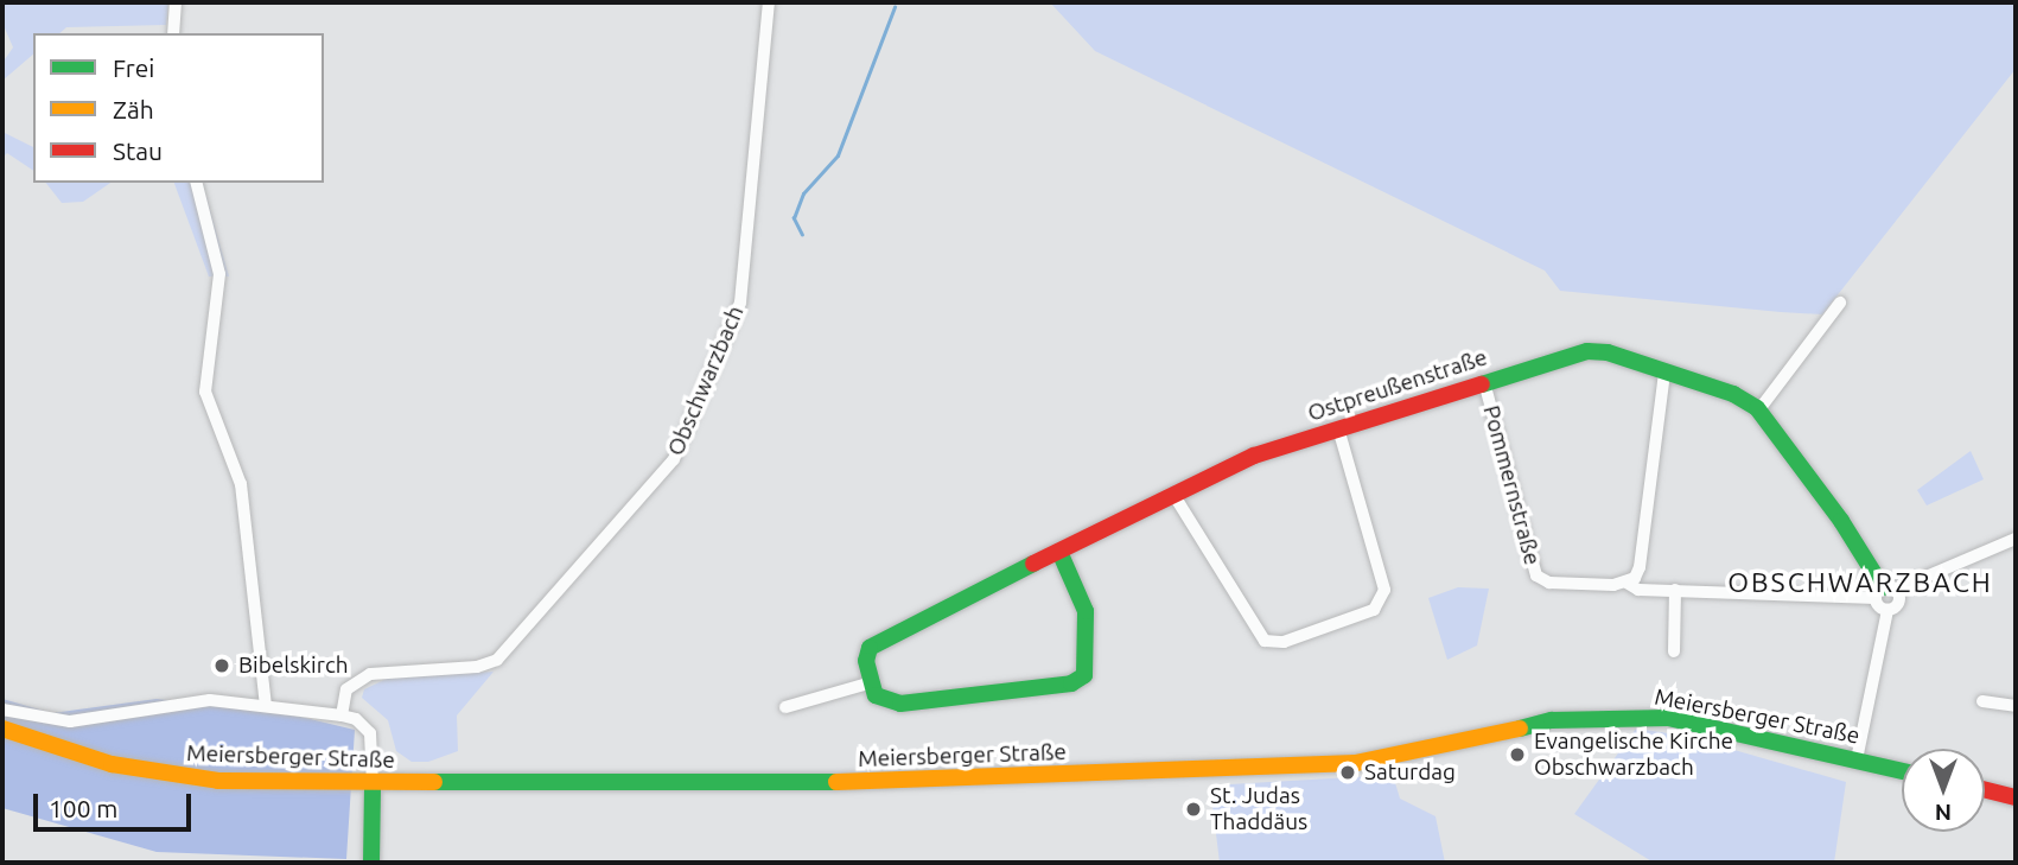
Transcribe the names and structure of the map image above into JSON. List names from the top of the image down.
{
  "streets": {
    "main road": ["Ostpreußenstraße", "Meiersberger Straße"],
    "street": ["Obschwarzbach", "Pommernstraße"]
  },
  "crossings": [
    ["Ostpreußenstraße", "Pommernstraße"]
  ],
  "districts": ["OBSCHWARZBACH"],
  "places": [
    "Bibelskirch",
    "Evangelische Kirche Obschwarzbach",
    "Saturdag",
    "St. Judas Thaddäus"
  ],
  "legend": ["Frei", "Zäh", "Stau"],
  "scale_bar": "100 m",
  "north": "bottom"
}
